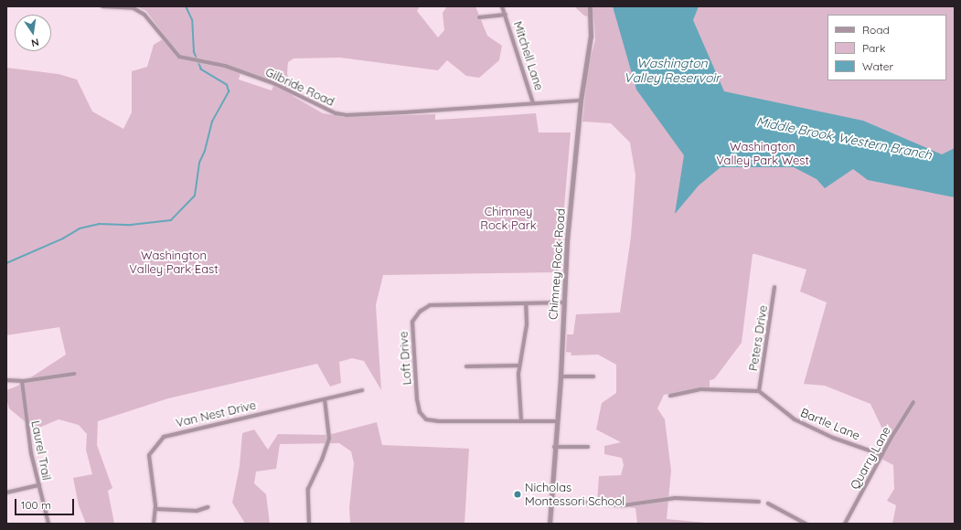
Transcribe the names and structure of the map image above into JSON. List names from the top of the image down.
{
  "streets": {
    "street": [
      "Mitchell Lane",
      "Gilbride Road",
      "Chimney Rock Road",
      "Peters Drive",
      "Loft Drive",
      "Van Nest Drive",
      "Bartle Lane",
      "Laurel Trail",
      "Quarry Lane"
    ]
  },
  "crossings": [
    ["Mitchell Lane", "Gilbride Road"],
    ["Gilbride Road", "Chimney Rock Road"],
    ["Chimney Rock Road", "Loft Drive"],
    ["Peters Drive", "Bartle Lane"],
    ["Bartle Lane", "Quarry Lane"]
  ],
  "water": ["Washington Valley Reservoir", "Middle Brook, Western Branch"],
  "parks": ["Washington Valley Park West", "Chimney Rock Park", "Washington Valley Park East"],
  "places": ["Nicholas Montessori School"],
  "legend": ["Road", "Park", "Water"],
  "scale_bar": "100 m",
  "north": "bottom"
}
